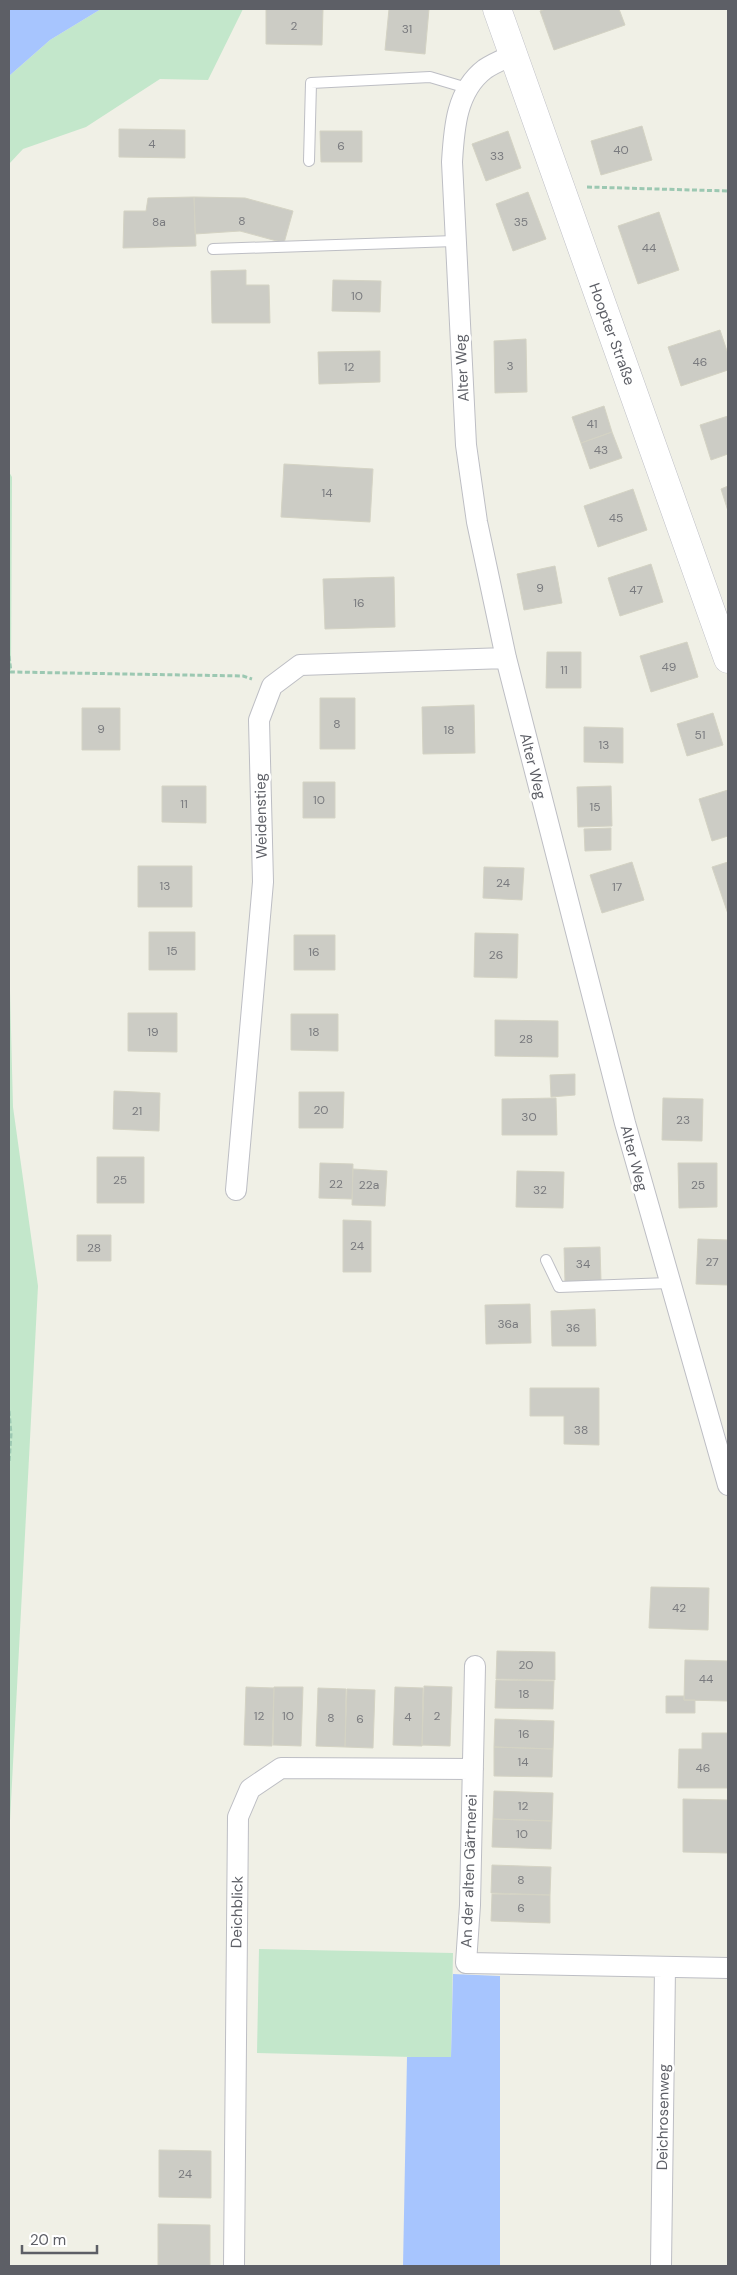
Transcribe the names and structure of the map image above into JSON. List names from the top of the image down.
{
  "streets": {
    "street": [
      "Hoopter Straße",
      "Alter Weg",
      "Weidenstieg",
      "An der alten Gärtnerei",
      "Deichblick",
      "Deichrosenweg"
    ]
  },
  "crossings": [
    ["Hoopter Straße", "Alter Weg"],
    ["An der alten Gärtnerei", "Deichblick"],
    ["An der alten Gärtnerei", "Deichrosenweg"]
  ],
  "house_numbers": [
    "2",
    "31",
    "4",
    "6",
    "40",
    "33",
    "8",
    "8a",
    "35",
    "44",
    "10",
    "46",
    "3",
    "12",
    "41",
    "43",
    "14",
    "45",
    "9",
    "47",
    "16",
    "49",
    "11",
    "8",
    "9",
    "18",
    "51",
    "13",
    "10",
    "11",
    "15",
    "24",
    "13",
    "17",
    "15",
    "16",
    "26",
    "19",
    "18",
    "28",
    "20",
    "21",
    "30",
    "23",
    "25",
    "22",
    "22a",
    "25",
    "32",
    "24",
    "28",
    "27",
    "34",
    "36a",
    "36",
    "38",
    "42",
    "20",
    "44",
    "18",
    "12",
    "10",
    "2",
    "4",
    "8",
    "6",
    "16",
    "14",
    "46",
    "12",
    "10",
    "8",
    "6",
    "24"
  ],
  "scale_bar": "20 m"
}
